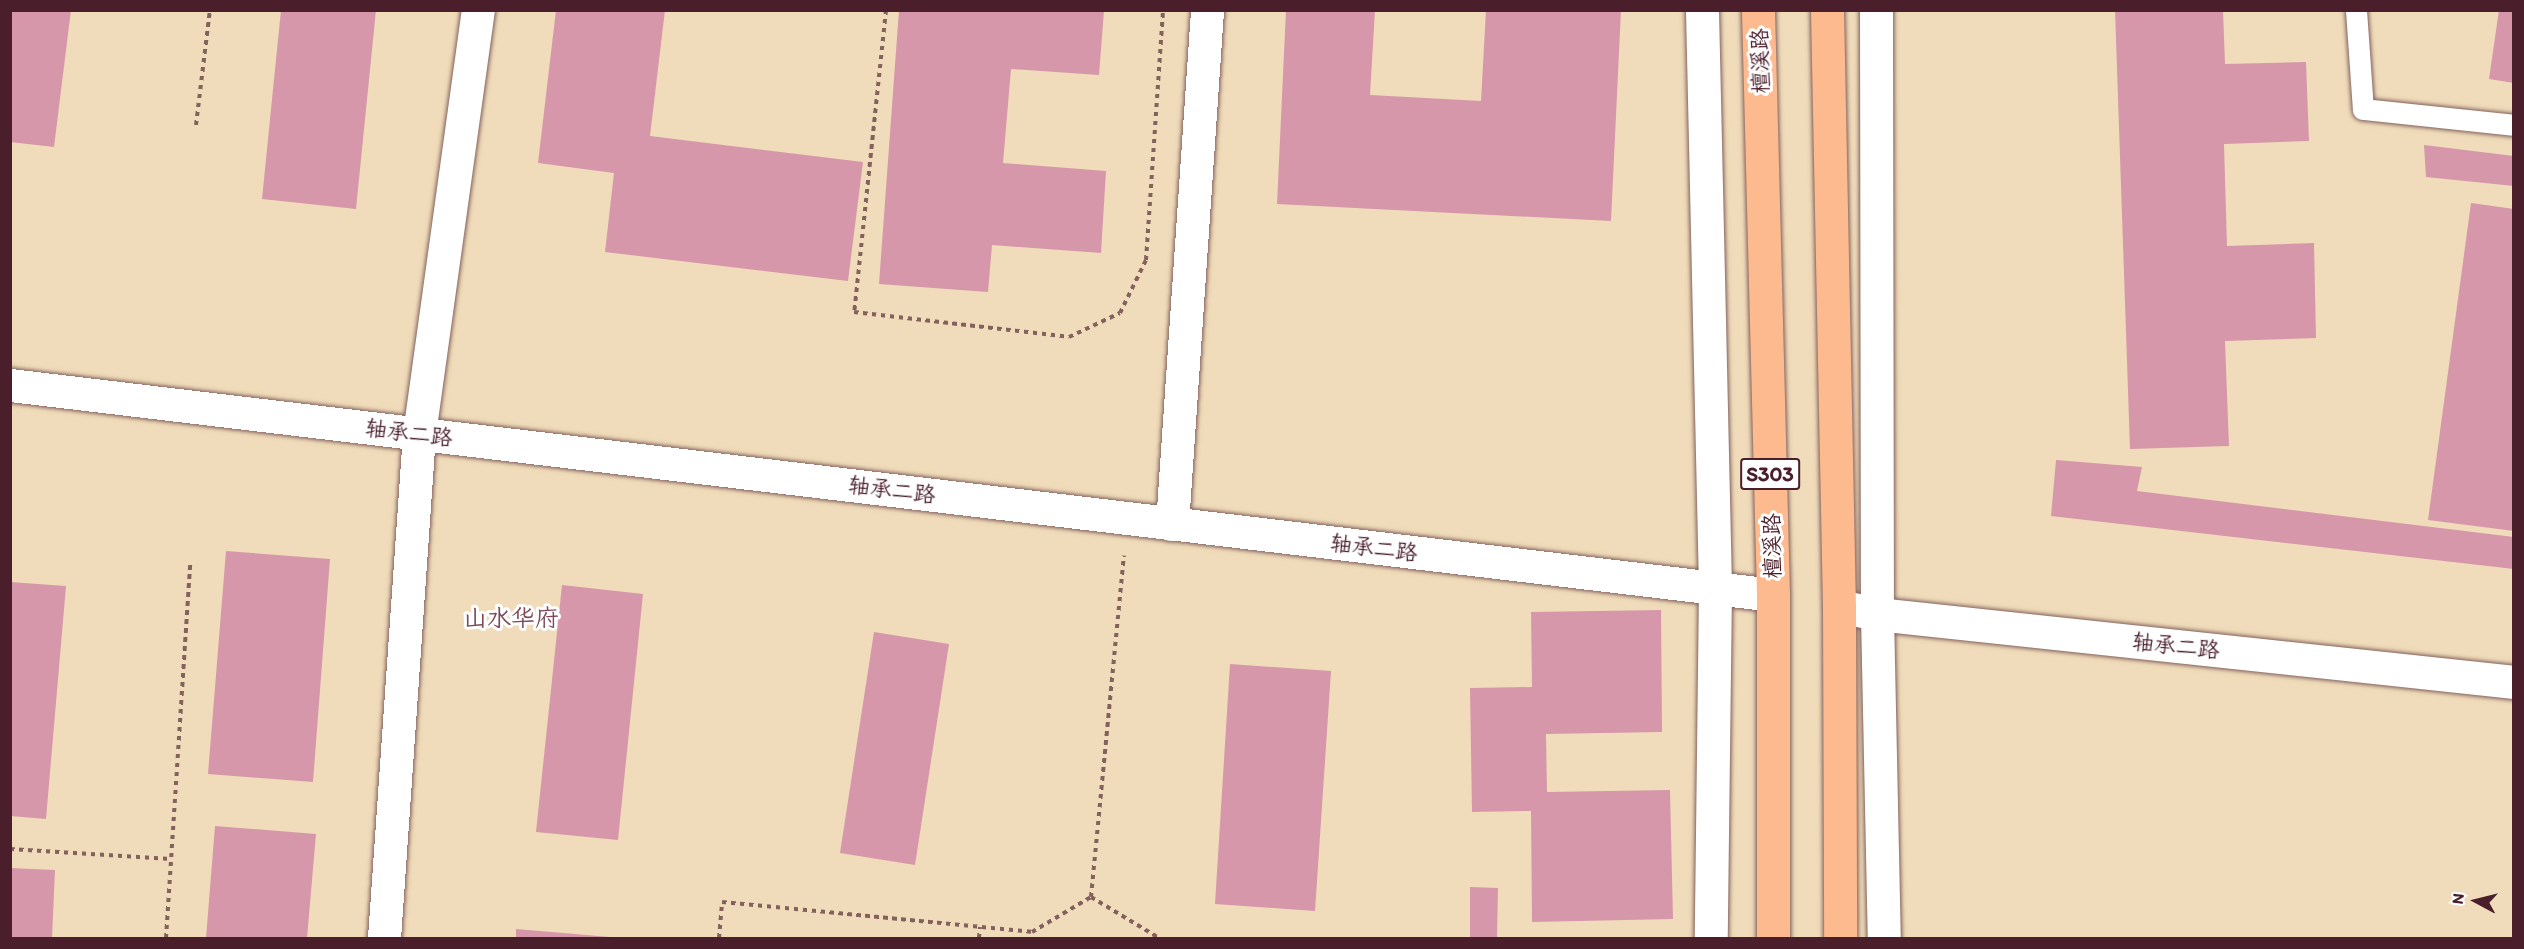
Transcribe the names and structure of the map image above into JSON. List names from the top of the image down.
{
  "streets": {
    "main road": ["檀溪路", "S303"],
    "street": ["轴承二路"]
  },
  "crossings": [
    ["檀溪路", "轴承二路"]
  ],
  "districts": ["山水华府"],
  "north": "left"
}
